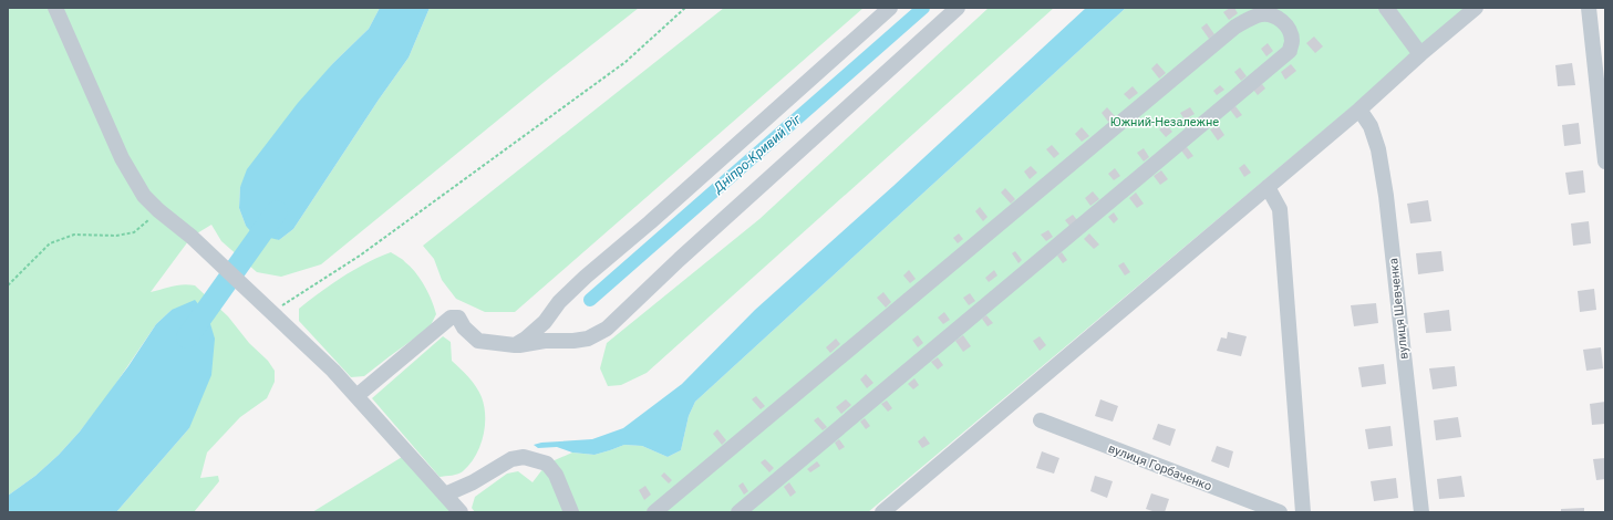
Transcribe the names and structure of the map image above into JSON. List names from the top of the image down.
{
  "streets": {
    "street": ["вулиця Шевченка", "вулиця Горбаченко"]
  },
  "water": ["Дніпро-Кривий Ріг"],
  "parks": ["Южний-Незалежне"]
}
